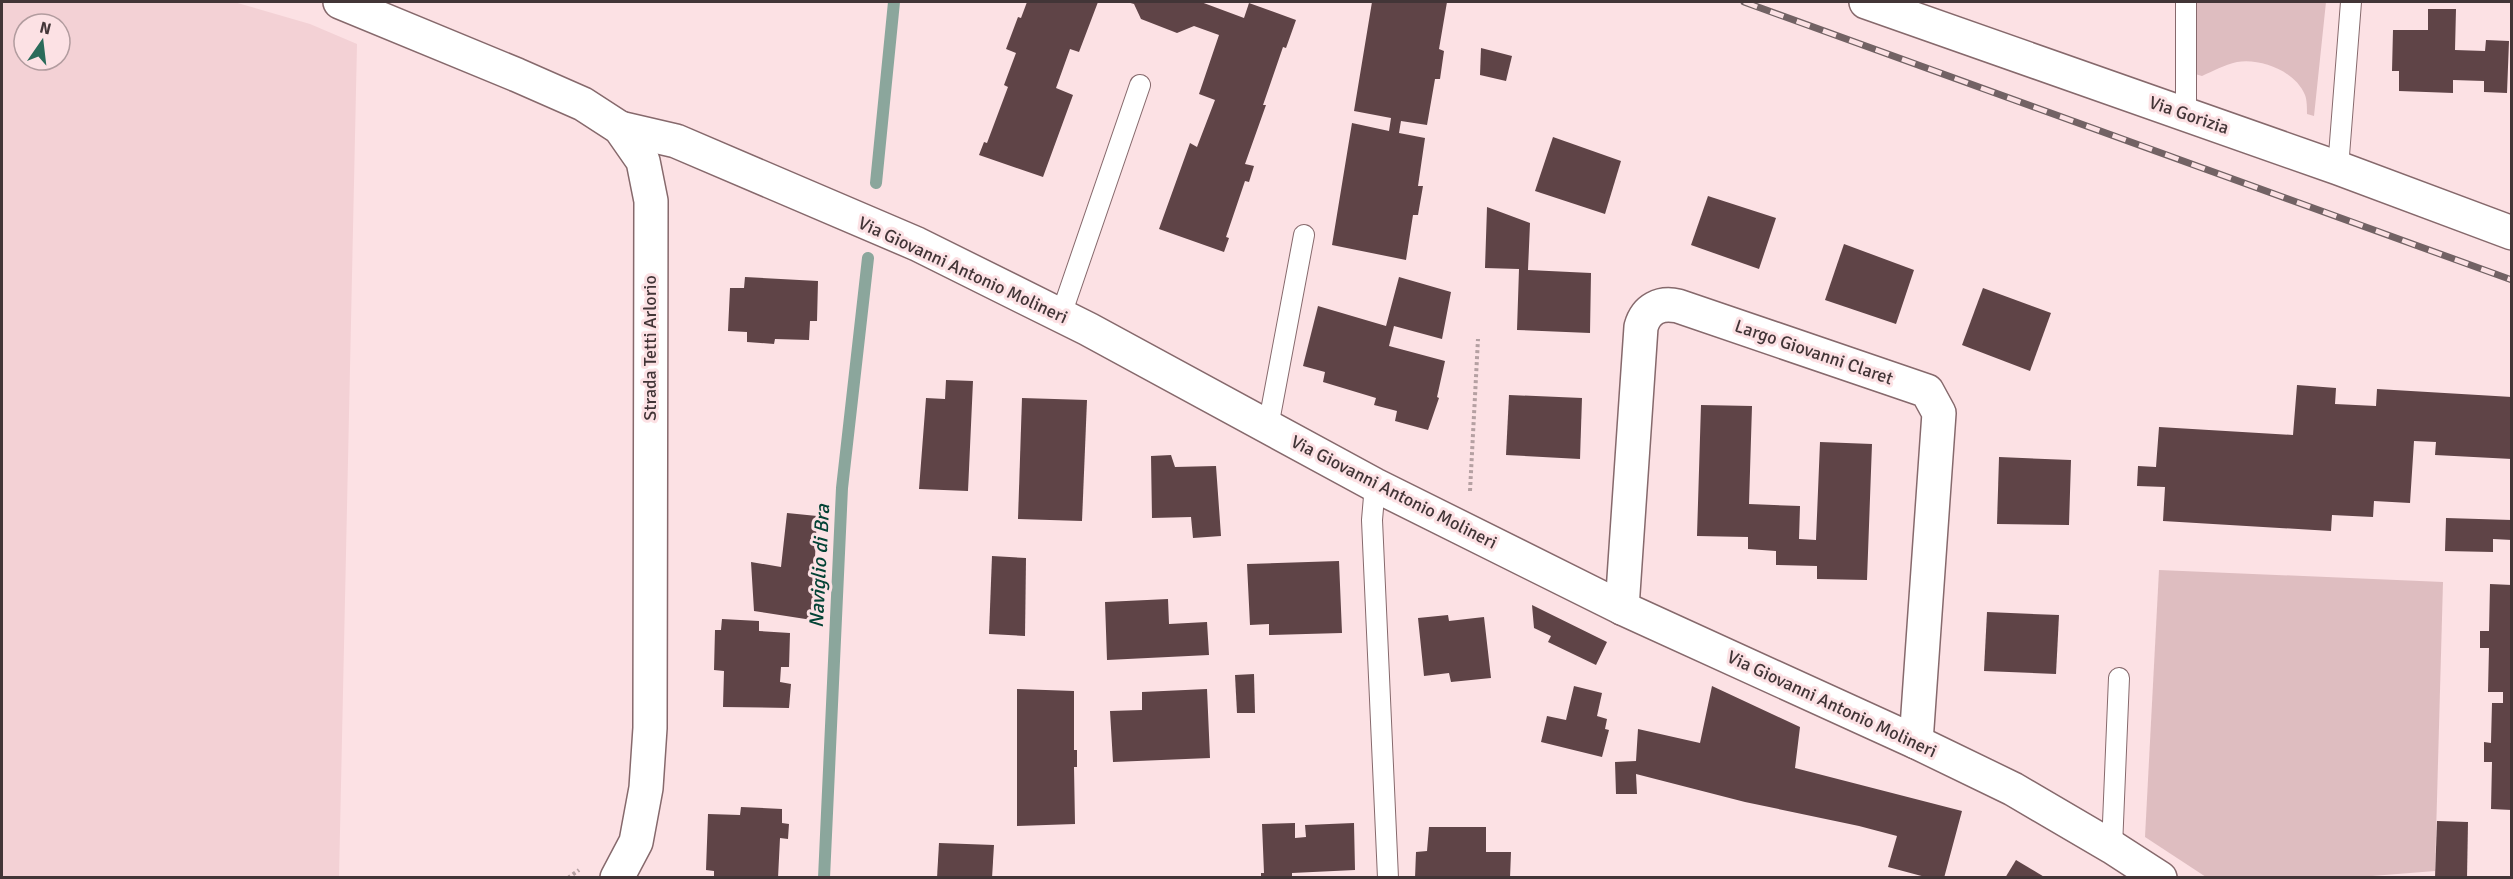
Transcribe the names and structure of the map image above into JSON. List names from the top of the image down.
{
  "streets": {
    "street": [
      "Via Gorizia",
      "Via Giovanni Antonio Molineri",
      "Strada Tetti Arlorio",
      "Largo Giovanni Claret"
    ]
  },
  "crossings": [
    ["Via Giovanni Antonio Molineri", "Strada Tetti Arlorio"],
    ["Via Giovanni Antonio Molineri", "Largo Giovanni Claret"]
  ],
  "water": ["Naviglio di Bra"],
  "north": "top"
}
